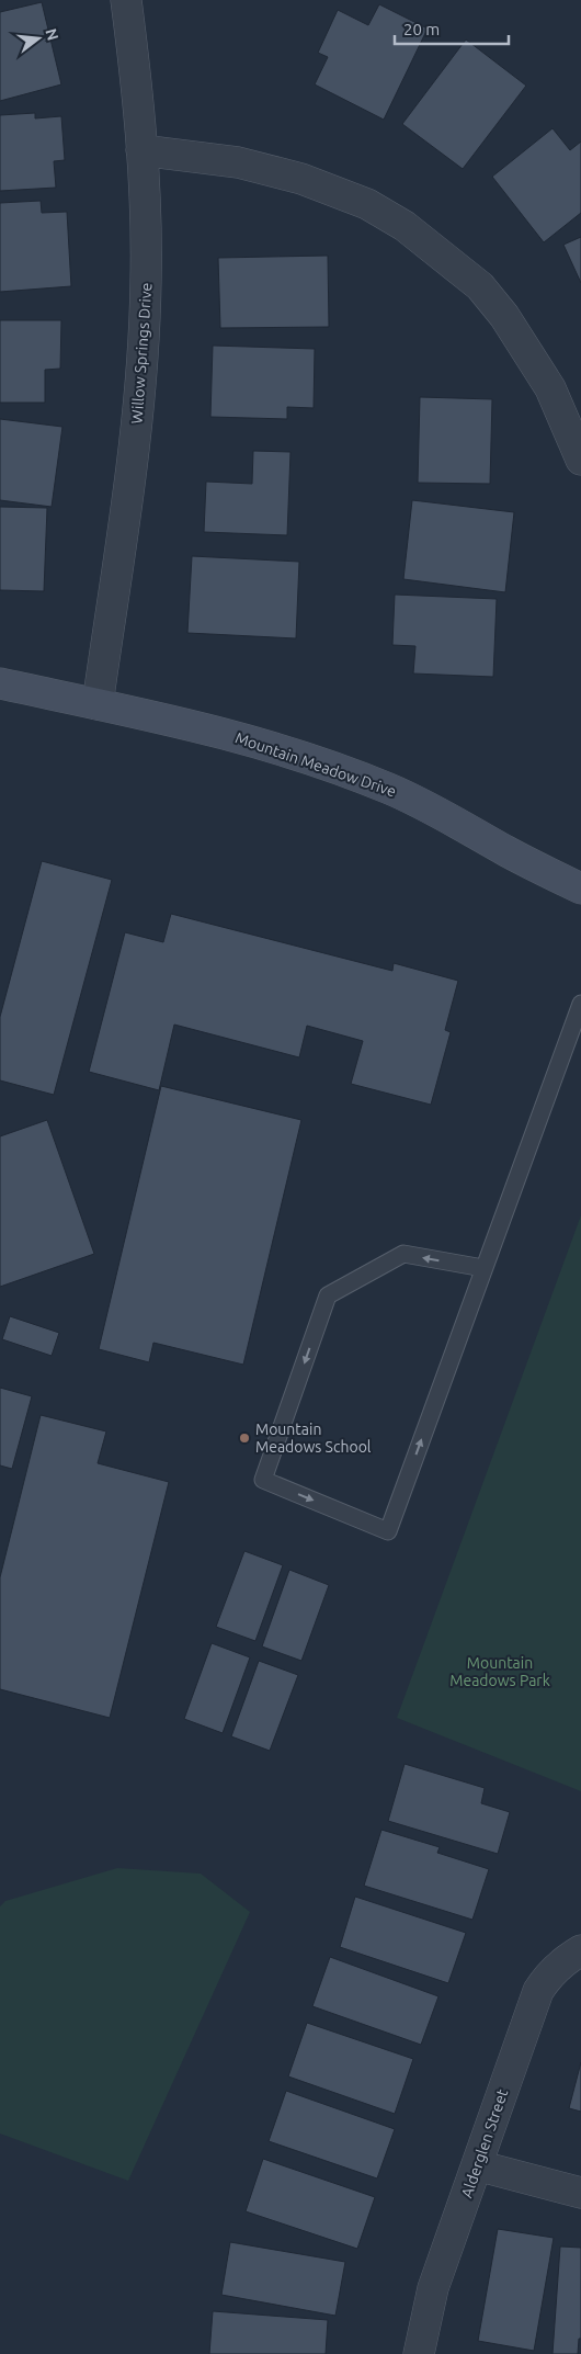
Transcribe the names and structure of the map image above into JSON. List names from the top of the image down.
{
  "streets": {
    "street": ["Willow Springs Drive", "Mountain Meadow Drive", "Alderglen Street"]
  },
  "crossings": [
    ["Willow Springs Drive", "Mountain Meadow Drive"]
  ],
  "parks": ["Mountain Meadows Park"],
  "places": ["Mountain Meadows School"],
  "scale_bar": "20 m",
  "north": "right"
}
